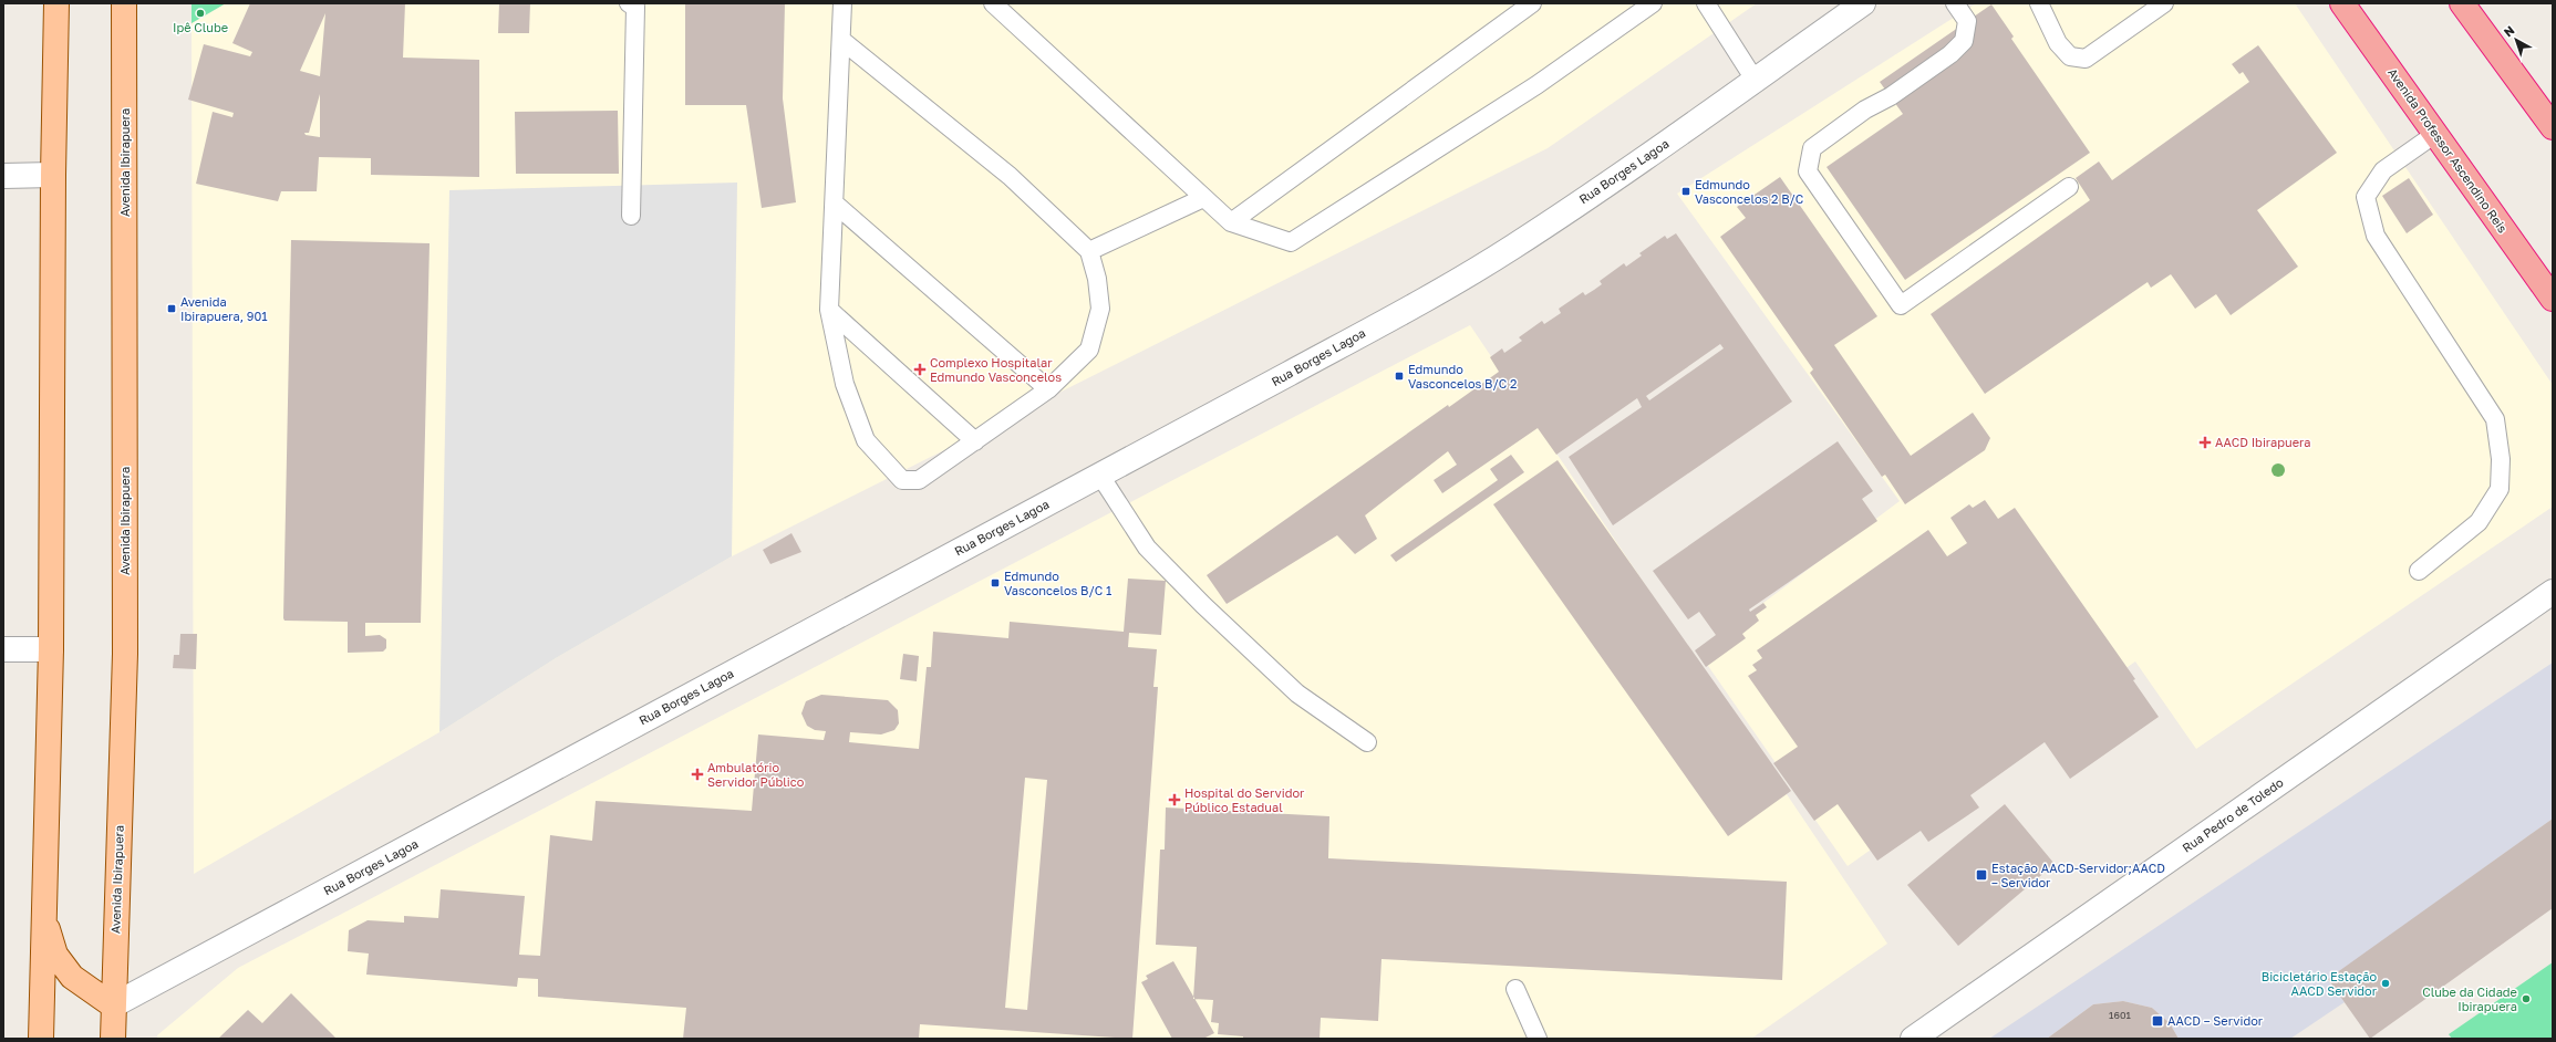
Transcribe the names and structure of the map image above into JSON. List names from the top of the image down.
{
  "streets": {
    "highway": ["Avenida Professor Ascendino Reis"],
    "main road": ["Avenida Ibirapuera"],
    "street": ["Rua Borges Lagoa", "Rua Pedro de Toledo"]
  },
  "crossings": [
    ["Avenida Ibirapuera", "Rua Borges Lagoa"]
  ],
  "places": {
    "other": ["Ipê Clube", "Bicicletário Estação AACD Servidor", "Clube da Cidade Ibirapuera"],
    "transit": [
      "Edmundo Vasconcelos 2 B/C",
      "Avenida Ibirapuera, 901",
      "Edmundo Vasconcelos B/C 2",
      "Edmundo Vasconcelos B/C 1",
      "Estação AACD-Servidor;AACD – Servidor",
      "AACD – Servidor"
    ],
    "health": [
      "Complexo Hospitalar Edmundo Vasconcelos",
      "AACD Ibirapuera",
      "Ambulatório Servidor Público",
      "Hospital do Servidor Público Estadual"
    ]
  },
  "house_numbers": ["1601"],
  "north": "top left"
}
